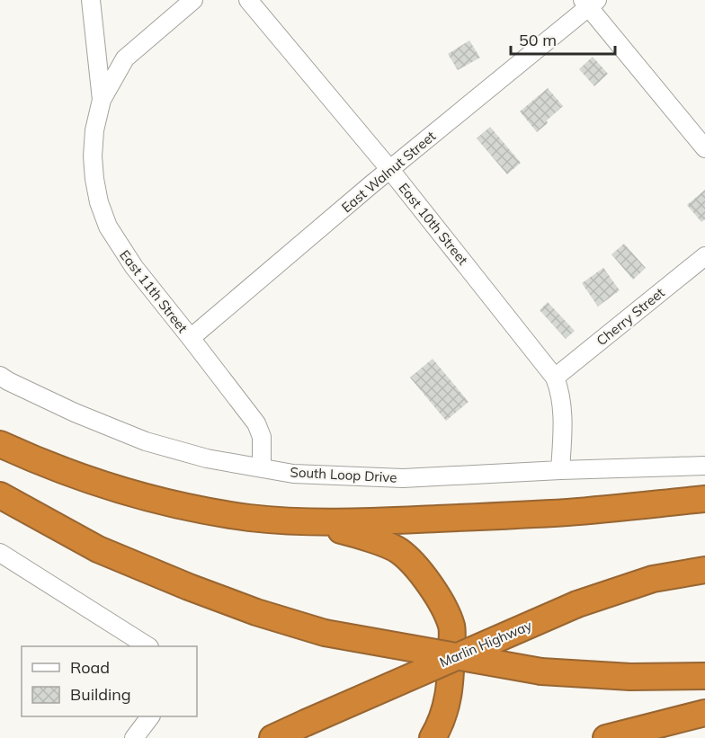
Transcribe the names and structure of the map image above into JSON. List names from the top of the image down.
{
  "streets": {
    "highway": ["Marlin Highway"],
    "street": [
      "East Walnut Street",
      "East 10th Street",
      "East 11th Street",
      "Cherry Street",
      "South Loop Drive"
    ]
  },
  "crossings": [
    ["East Walnut Street", "East 10th Street"],
    ["East Walnut Street", "East 11th Street"],
    ["East 10th Street", "Cherry Street"],
    ["East 10th Street", "South Loop Drive"],
    ["East 11th Street", "South Loop Drive"]
  ],
  "legend": ["Road", "Building"],
  "scale_bar": "50 m"
}
